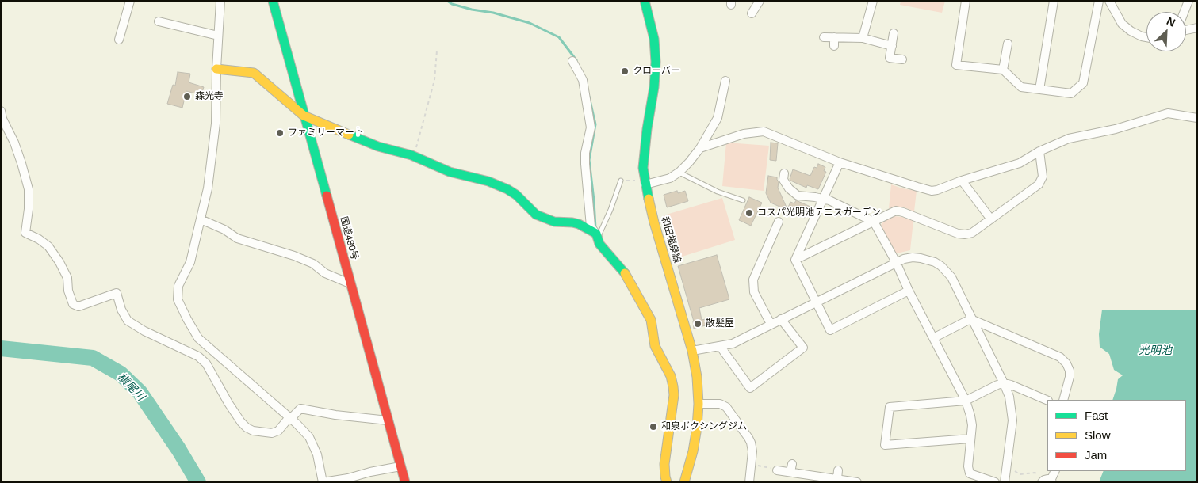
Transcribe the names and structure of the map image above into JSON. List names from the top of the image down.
{
  "streets": {
    "main road": ["国道480号", "和田福泉線"]
  },
  "water": ["光明池", "槇尾川"],
  "places": [
    "クローバー",
    "森光寺",
    "ファミリーマート",
    "コスパ光明池テニスガーデン",
    "散髪屋",
    "和泉ボクシングジム"
  ],
  "legend": ["Fast", "Slow", "Jam"],
  "north": "top right"
}
